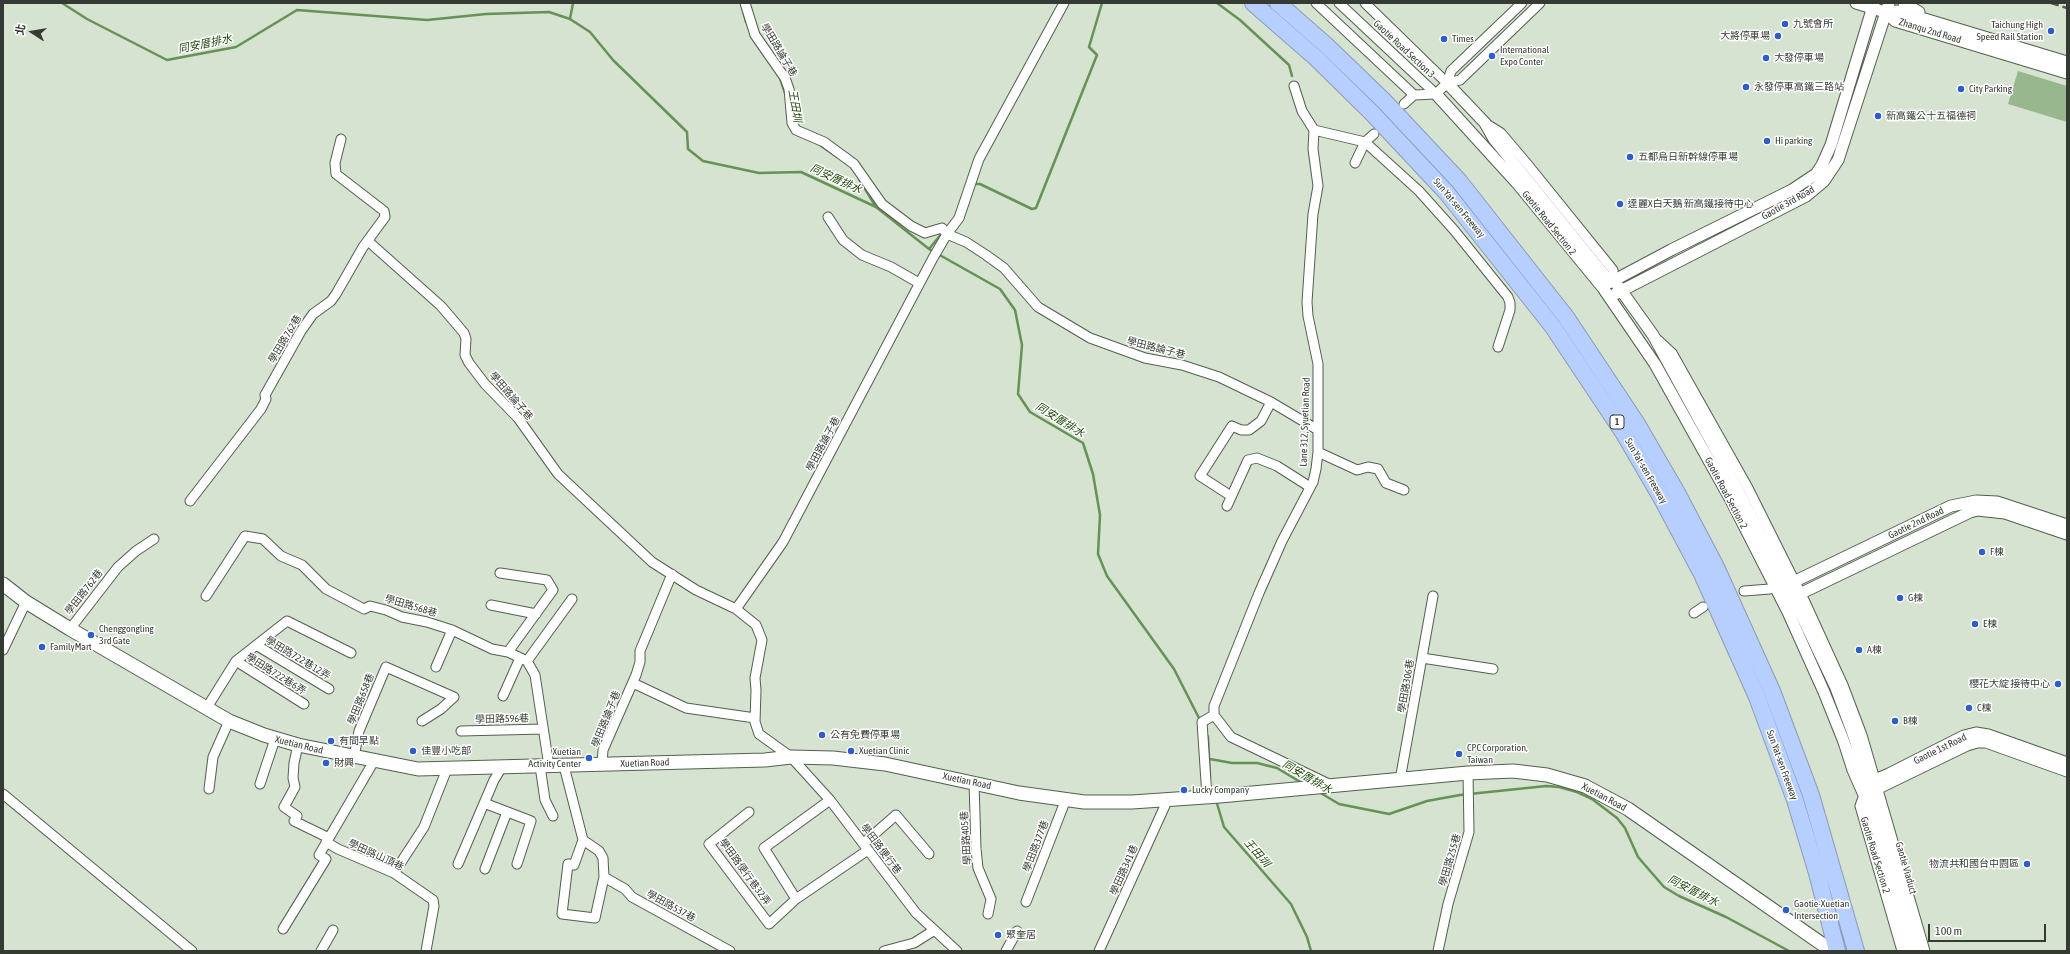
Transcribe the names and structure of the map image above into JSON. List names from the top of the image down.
{
  "streets": {
    "highway": ["Sun Yat-sen Freeway", "1"],
    "main road": ["Xuetian Road"],
    "street": [
      "Zhanqu 2nd Road",
      "Gaotie Road Section 3",
      "學田路論子巷",
      "Gaotie 3rd Road",
      "Gaotie Road Section 2",
      "學田路762巷",
      "Lane 312, Syuetian Road",
      "Gaotie 2nd Road",
      "學田路568巷",
      "學田路722巷12弄",
      "學田路722巷6弄",
      "學田路306巷",
      "學田路658巷",
      "學田路596巷",
      "Gaotie 1st Road",
      "學田路405巷",
      "學田路377巷",
      "學田路便行巷",
      "學田路山頂巷",
      "學田路255巷",
      "Gaotie Viaduct",
      "學田路341巷",
      "學田路便行巷32弄",
      "學田路537巷"
    ]
  },
  "crossings": [
    ["Zhanqu 2nd Road", "Gaotie 3rd Road"],
    ["Gaotie Road Section 3", "Gaotie Road Section 2"],
    ["學田路論子巷", "學田路762巷"],
    ["學田路論子巷", "Lane 312, Syuetian Road"],
    ["學田路論子巷", "Xuetian Road"],
    ["學田路論子巷", "學田路便行巷"],
    ["Gaotie 3rd Road", "Gaotie Road Section 2"],
    ["Gaotie Road Section 2", "Gaotie 2nd Road"],
    ["Gaotie Road Section 2", "Gaotie 1st Road"],
    ["Gaotie Road Section 2", "Gaotie Viaduct"],
    ["學田路762巷", "Xuetian Road"],
    ["學田路306巷", "Xuetian Road"],
    ["學田路658巷", "Xuetian Road"],
    ["Xuetian Road", "學田路405巷"],
    ["Xuetian Road", "學田路377巷"],
    ["Xuetian Road", "學田路便行巷"],
    ["Xuetian Road", "學田路山頂巷"],
    ["Xuetian Road", "學田路255巷"],
    ["Xuetian Road", "學田路341巷"],
    ["Gaotie 1st Road", "Gaotie Viaduct"],
    ["學田路便行巷", "學田路便行巷32弄"]
  ],
  "water": ["同安厝排水", "王田圳"],
  "places": [
    "九號會所",
    "Taichung High Speed Rail Station",
    "大將停車場",
    "Times",
    "International Expo Conter",
    "大發停車場",
    "永發停車高鐵三路站",
    "City Parking",
    "新高鐵公十五福德祠",
    "Hi parking",
    "五都烏日新幹線停車場",
    "達麗X白天鵝 新高鐵接待中心",
    "F棟",
    "G棟",
    "E棟",
    "Chenggongling 3rd Gate",
    "FamilyMart",
    "A棟",
    "櫻花大綻 接待中心",
    "C棟",
    "B棟",
    "公有免費停車場",
    "有間早點",
    "佳豐小吃部",
    "Xuetian Clinic",
    "CPC Corporation, Taiwan",
    "Xuetian Activity Center",
    "財興",
    "Lucky Company",
    "物流共和國台中園區",
    "Gaotie-Xuetian Intersection",
    "聚奎居"
  ],
  "scale_bar": "100 m",
  "north": "left"
}
